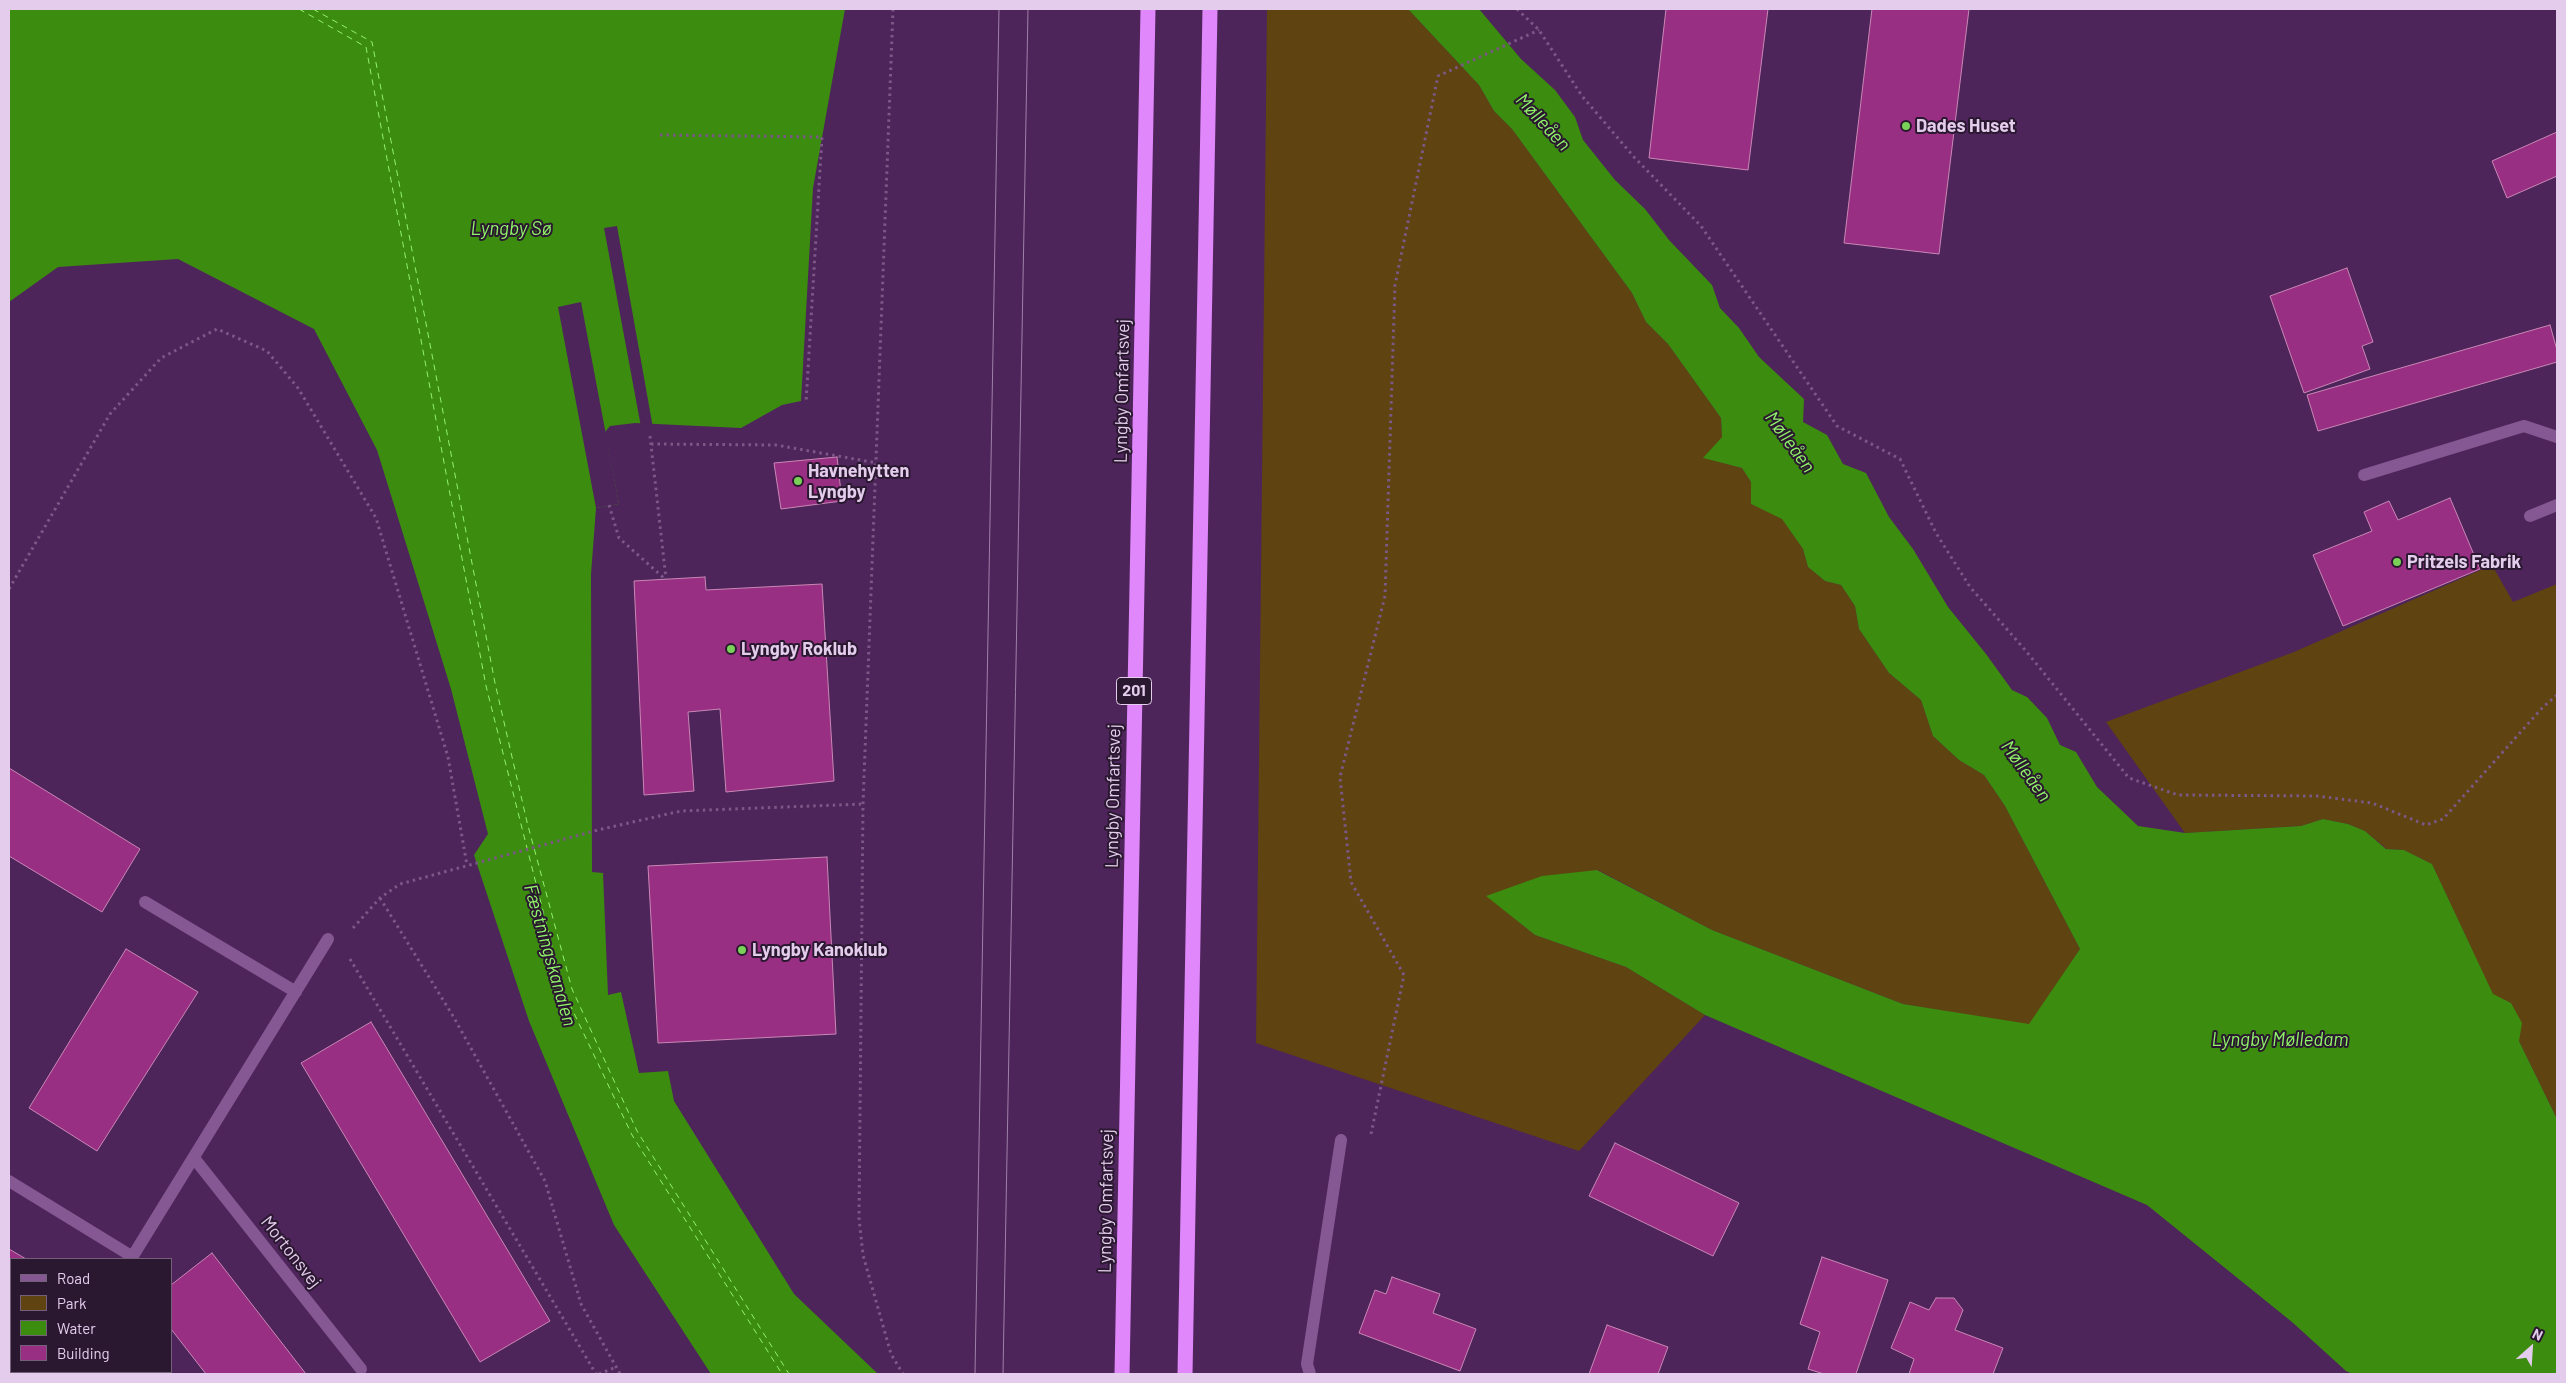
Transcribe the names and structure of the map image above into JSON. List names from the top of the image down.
{
  "streets": {
    "highway": ["Lyngby Omfartsvej", "201"],
    "street": ["Mortonsvej"]
  },
  "water": [
    "Mølleåen",
    "Lyngby Sø",
    "Fæstningskanalen",
    "Lyngby Mølledam"
  ],
  "places": [
    "Dades Huset",
    "Havnehytten Lyngby",
    "Pritzels Fabrik",
    "Lyngby Roklub",
    "Lyngby Kanoklub"
  ],
  "legend": [
    "Road",
    "Park",
    "Water",
    "Building"
  ],
  "north": "top right"
}
